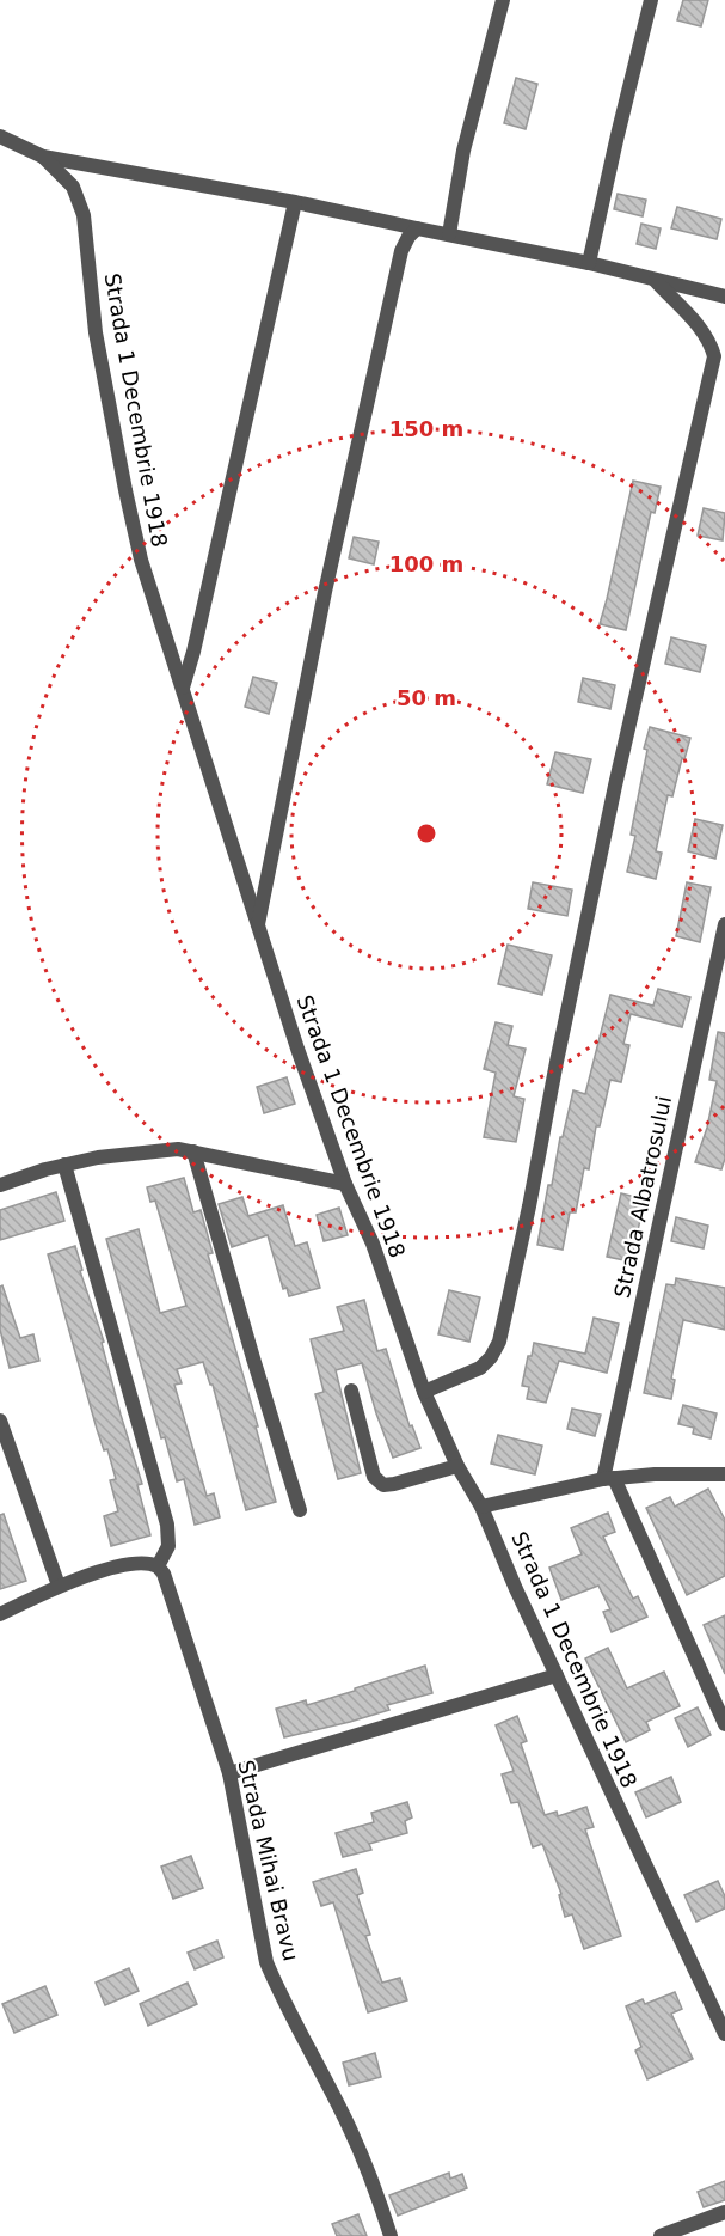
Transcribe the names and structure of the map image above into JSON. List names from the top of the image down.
{
  "streets": {
    "street": ["Strada 1 Decembrie 1918", "Strada Albatrosului", "Strada Mihai Bravu"]
  },
  "rings": ["150 m", "100 m", "50 m"]
}
